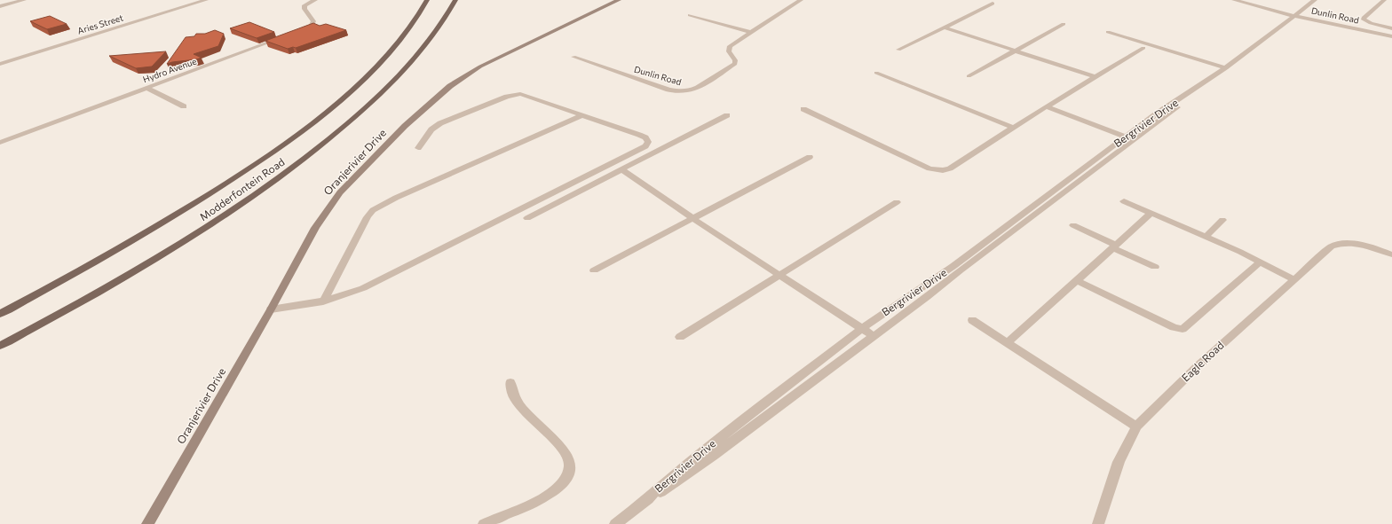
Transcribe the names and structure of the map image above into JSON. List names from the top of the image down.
{
  "streets": {
    "main road": ["Modderfontein Road"],
    "street": [
      "Dunlin Road",
      "Aries Street",
      "Hydro Avenue",
      "Bergrivier Drive",
      "Oranjerivier Drive",
      "Eagle Road"
    ]
  },
  "crossings": [
    ["Dunlin Road", "Bergrivier Drive"]
  ]
}
